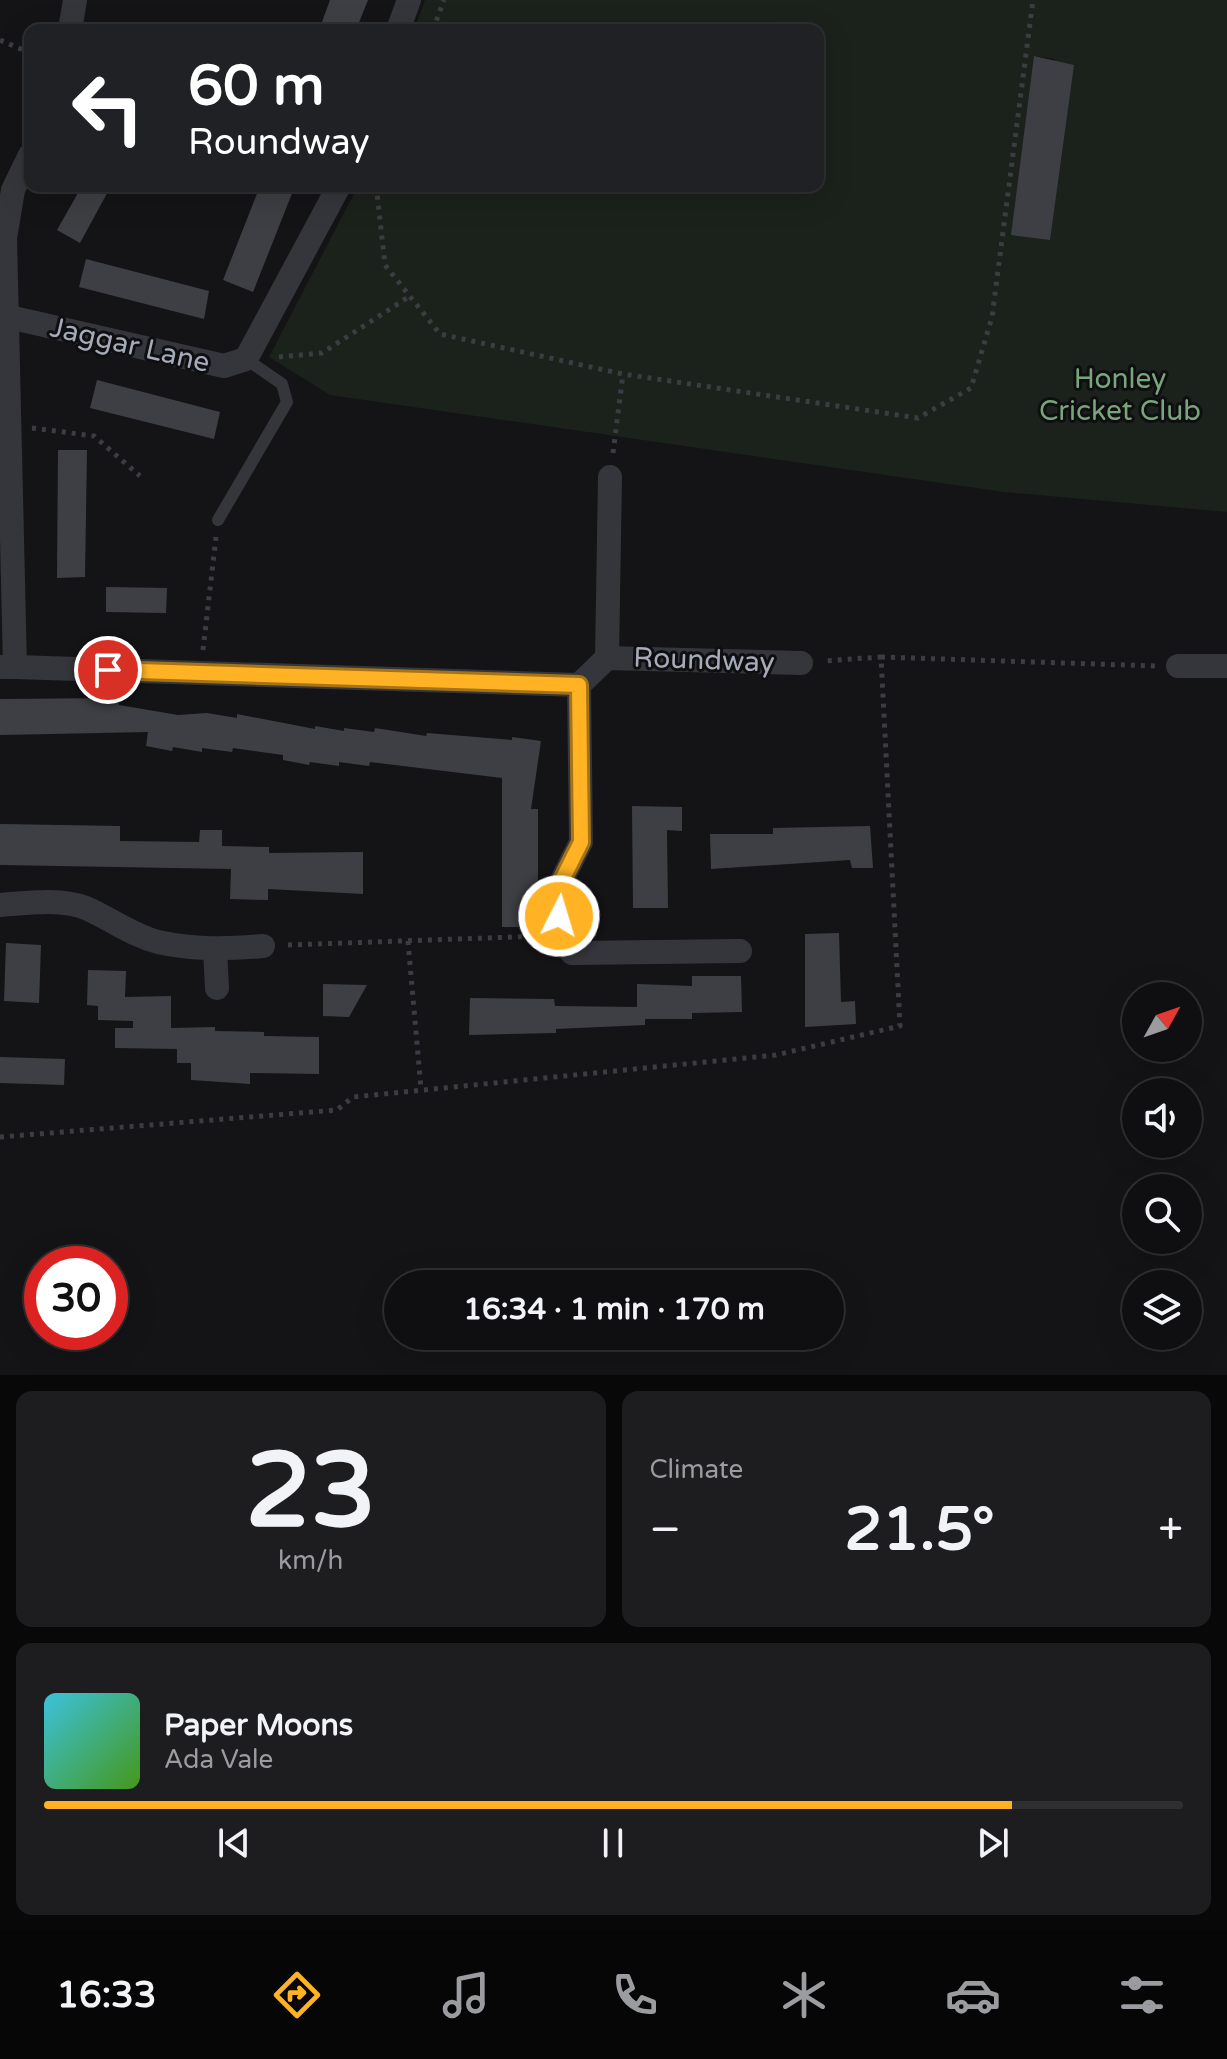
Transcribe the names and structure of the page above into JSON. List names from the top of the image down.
{
  "streets": {
    "street": ["Jaggar Lane", "Roundway"]
  },
  "parks": ["Honley Cricket Club"],
  "north": "top right",
  "page": {
    "turn": ["60 m", "Roundway"],
    "limit": "30",
    "trip": "16:34 · 1 min · 170 m",
    "tile": [
      ["23", "km/h"],
      "Climate"
    ],
    "heat": ["−", "21.5°", "+"],
    "song": ["Paper Moons", "Ada Vale"],
    "tabs": "16:33"
  }
}
